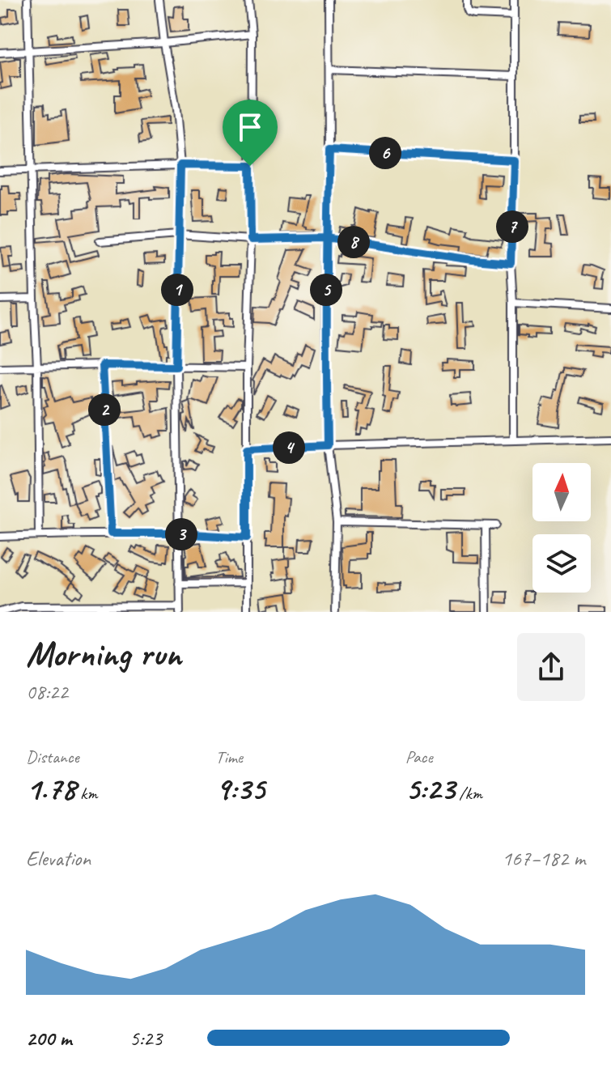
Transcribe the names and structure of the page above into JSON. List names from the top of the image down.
{
  "north": "top",
  "page": {
    "pins": [
      "6",
      "7",
      "8",
      "1",
      "5",
      "2",
      "4",
      "3"
    ],
    "heading": ["Morning run", "08:22"],
    "stats": [
      ["Distance", "1.78 km"],
      ["Time", "9:35"],
      ["Pace", "5:23 /km"]
    ],
    "chart": ["Elevation", "167–182 m"],
    "list": [
      {
        "name": "200 m",
        "note": "5:23"
      }
    ]
  }
}
